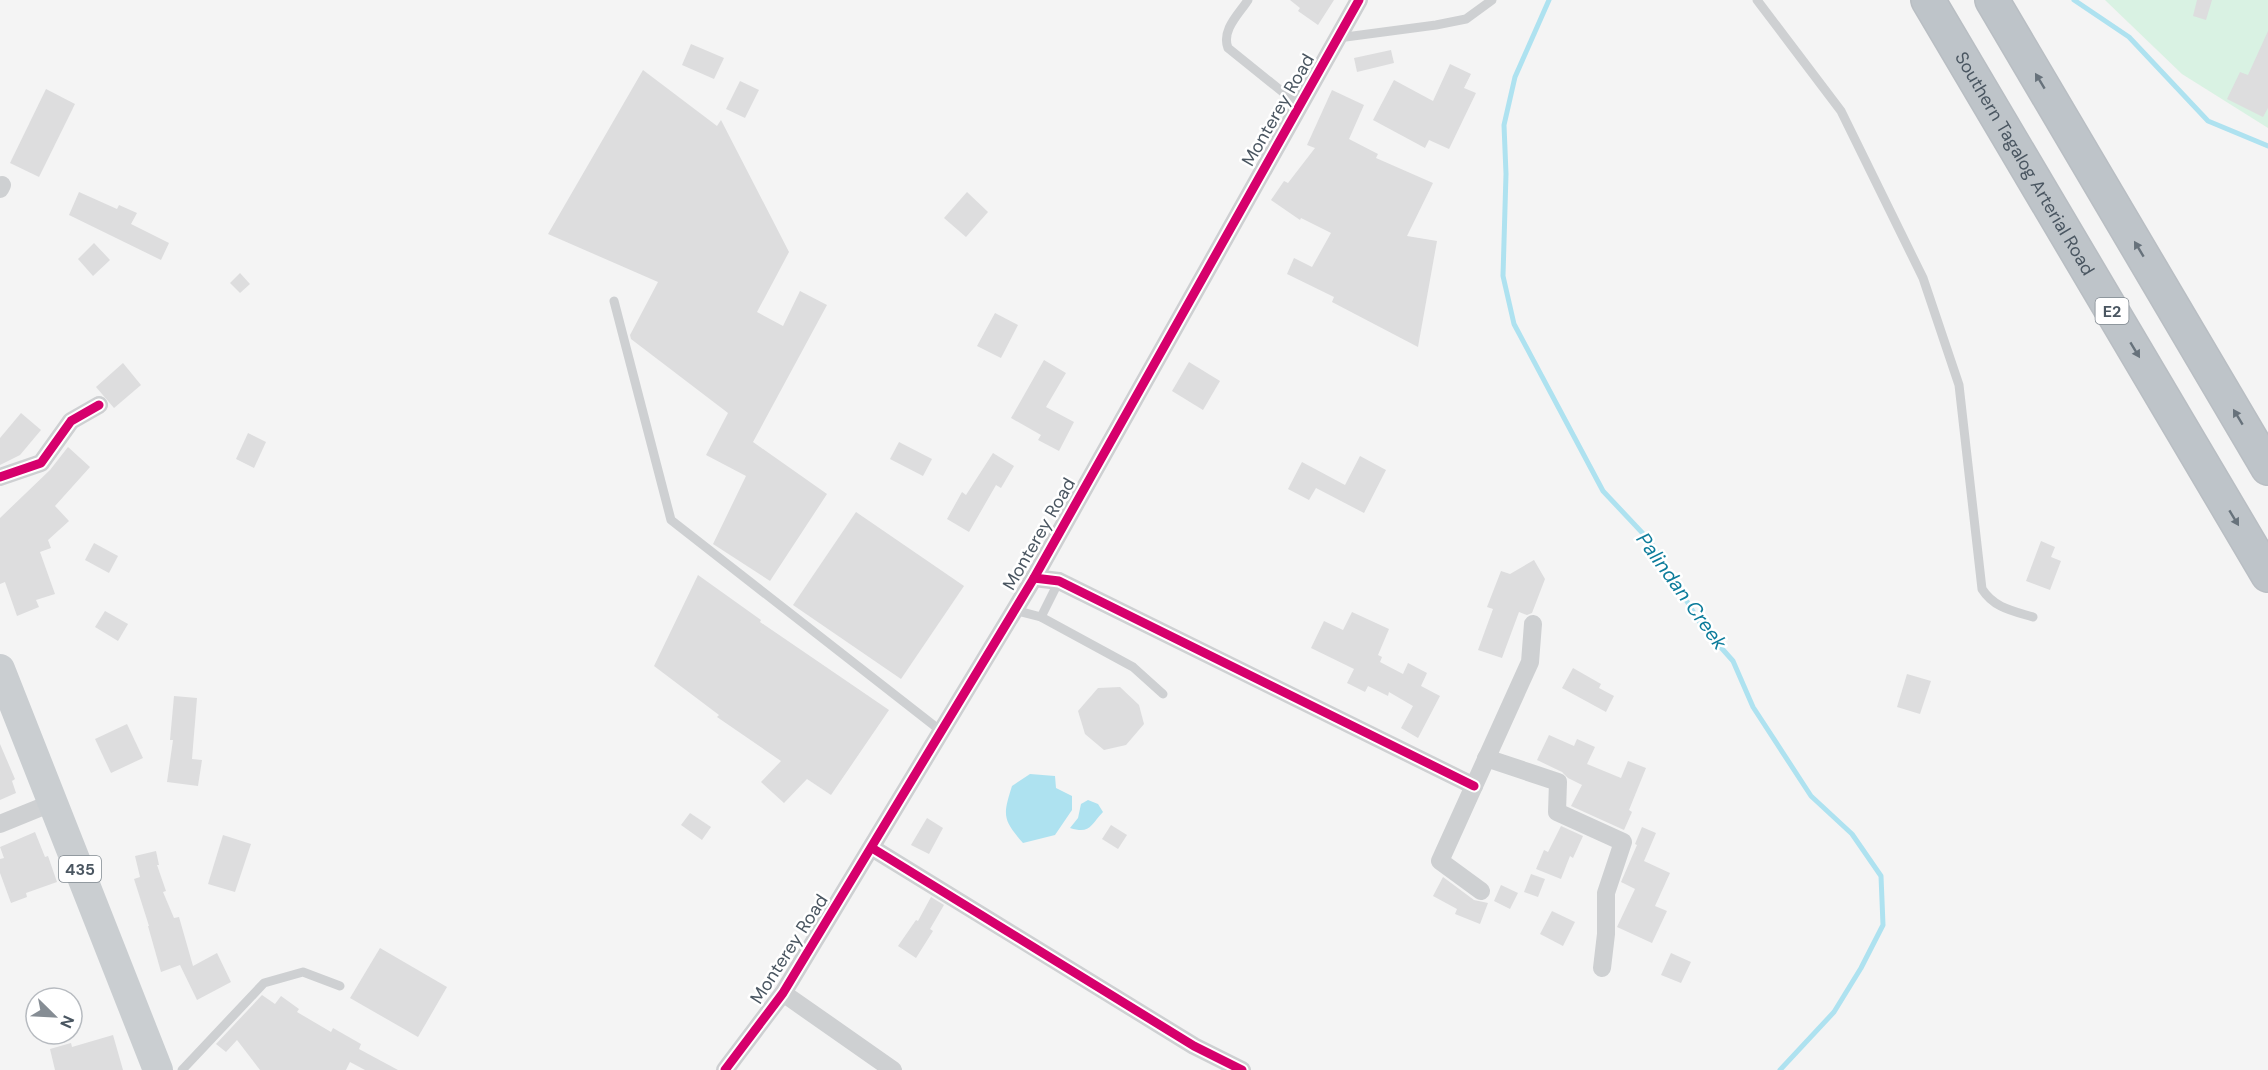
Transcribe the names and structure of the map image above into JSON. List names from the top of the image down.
{
  "streets": {
    "highway": ["Southern Tagalog Arterial Road", "E2"],
    "main road": ["435"],
    "street": ["Monterey Road"]
  },
  "water": ["Palindan Creek"],
  "north": "bottom right"
}
